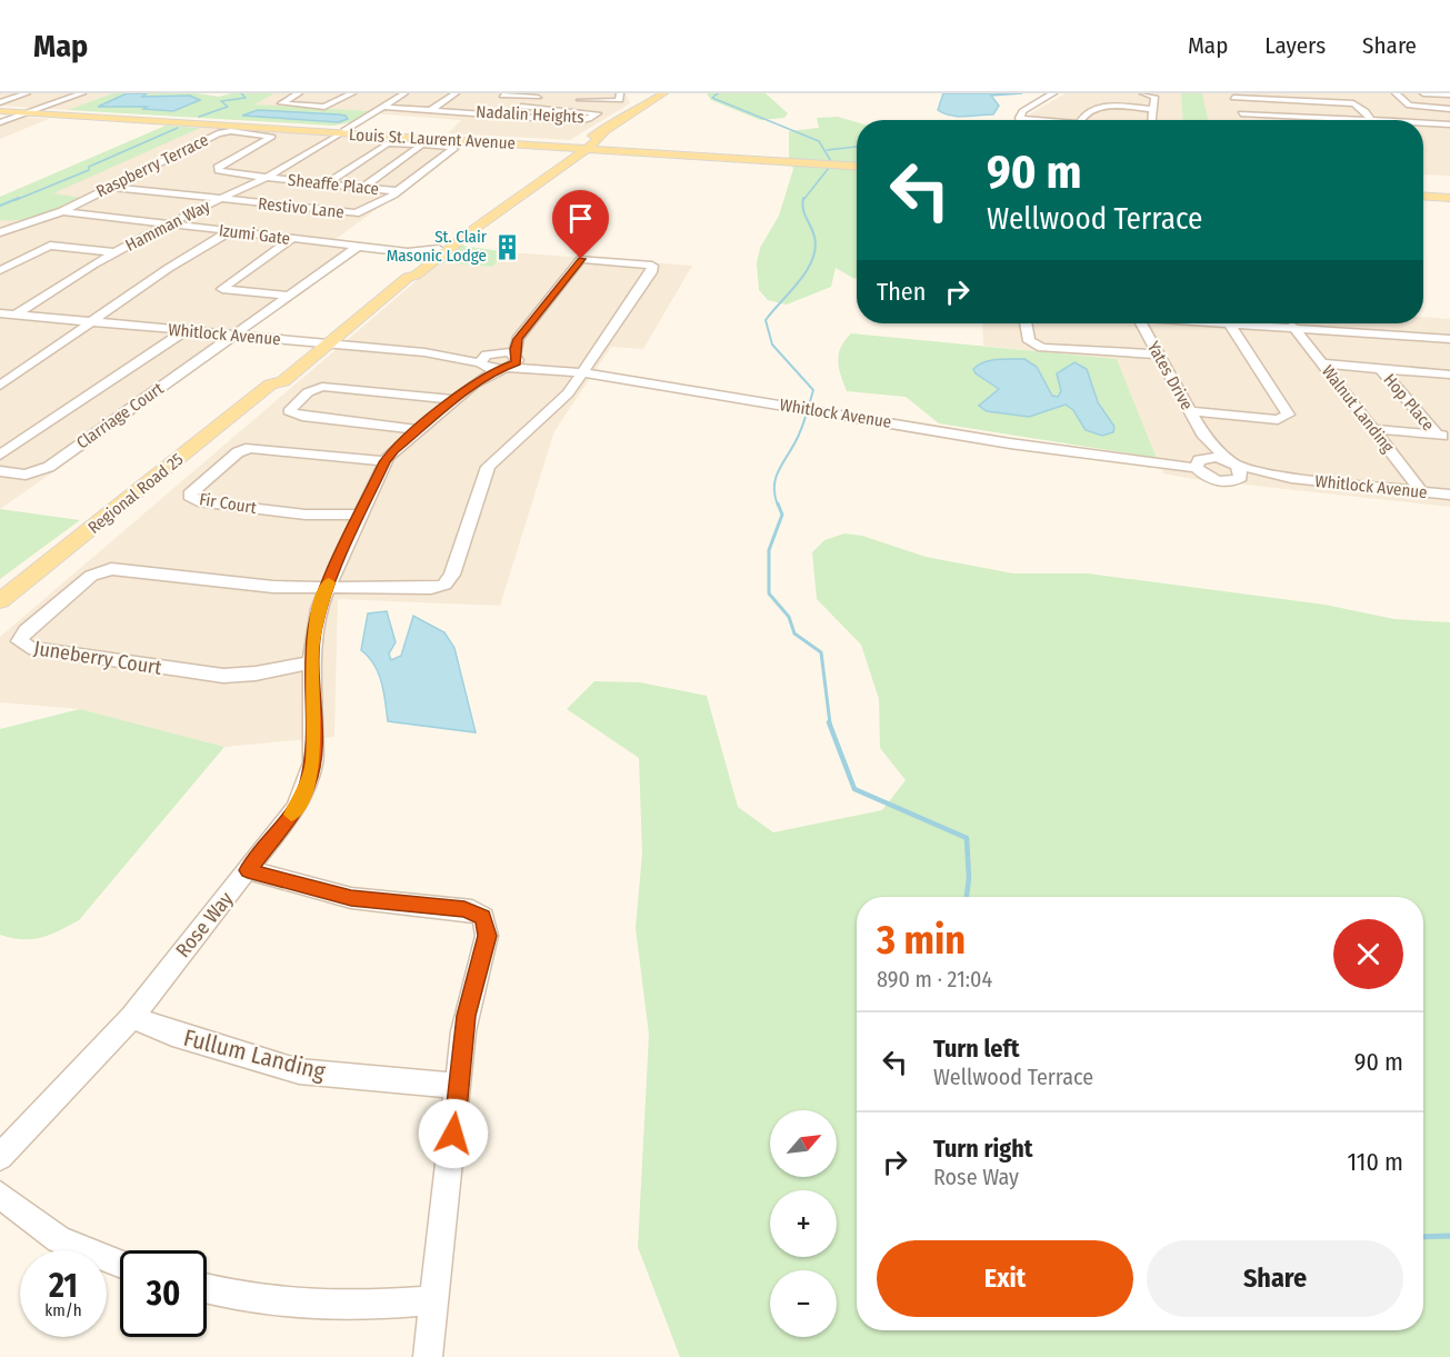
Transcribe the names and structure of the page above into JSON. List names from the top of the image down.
{
  "streets": {
    "main road": ["Louis St. Laurent Avenue", "Regional Road 25"],
    "street": [
      "Nadalin Heights",
      "Raspberry Terrace",
      "Sheaffe Place",
      "Restivo Lane",
      "Hamman Way",
      "Izumi Gate",
      "Whitlock Avenue",
      "Yates Drive",
      "Hop Place",
      "Walnut Landing",
      "Clarriage Court",
      "Fir Court",
      "Juneberry Court",
      "Rose Way",
      "Fullum Landing"
    ]
  },
  "crossings": [
    ["Nadalin Heights", "Hamman Way"],
    ["Louis St. Laurent Avenue", "Hamman Way"],
    ["Louis St. Laurent Avenue", "Regional Road 25"],
    ["Raspberry Terrace", "Sheaffe Place"],
    ["Raspberry Terrace", "Restivo Lane"],
    ["Raspberry Terrace", "Hamman Way"],
    ["Raspberry Terrace", "Izumi Gate"],
    ["Sheaffe Place", "Restivo Lane"],
    ["Sheaffe Place", "Hamman Way"],
    ["Restivo Lane", "Hamman Way"],
    ["Hamman Way", "Izumi Gate"],
    ["Hamman Way", "Whitlock Avenue"],
    ["Izumi Gate", "Clarriage Court"],
    ["Izumi Gate", "Regional Road 25"],
    ["Whitlock Avenue", "Yates Drive"],
    ["Whitlock Avenue", "Walnut Landing"],
    ["Whitlock Avenue", "Clarriage Court"],
    ["Whitlock Avenue", "Regional Road 25"],
    ["Whitlock Avenue", "Rose Way"],
    ["Fir Court", "Rose Way"],
    ["Juneberry Court", "Rose Way"],
    ["Rose Way", "Fullum Landing"]
  ],
  "places": {
    "building": ["St. Clair Masonic Lodge"]
  },
  "north": "top right",
  "page": {
    "header": "Map",
    "nav": ["Map", "Layers", "Share"],
    "turn": ["90 m", "Wellwood Terrace"],
    "then": "Then",
    "heading": ["3 min", "890 m · 21:04"],
    "list": [
      {
        "name": "Turn left",
        "note": "Wellwood Terrace",
        "value": "90 m"
      },
      {
        "name": "Turn right",
        "note": "Rose Way",
        "value": "110 m"
      }
    ],
    "map_buttons": ["+", "−"],
    "buttons": ["Exit", "Share"],
    "speed": "21 km/h",
    "limit": "30"
  }
}
